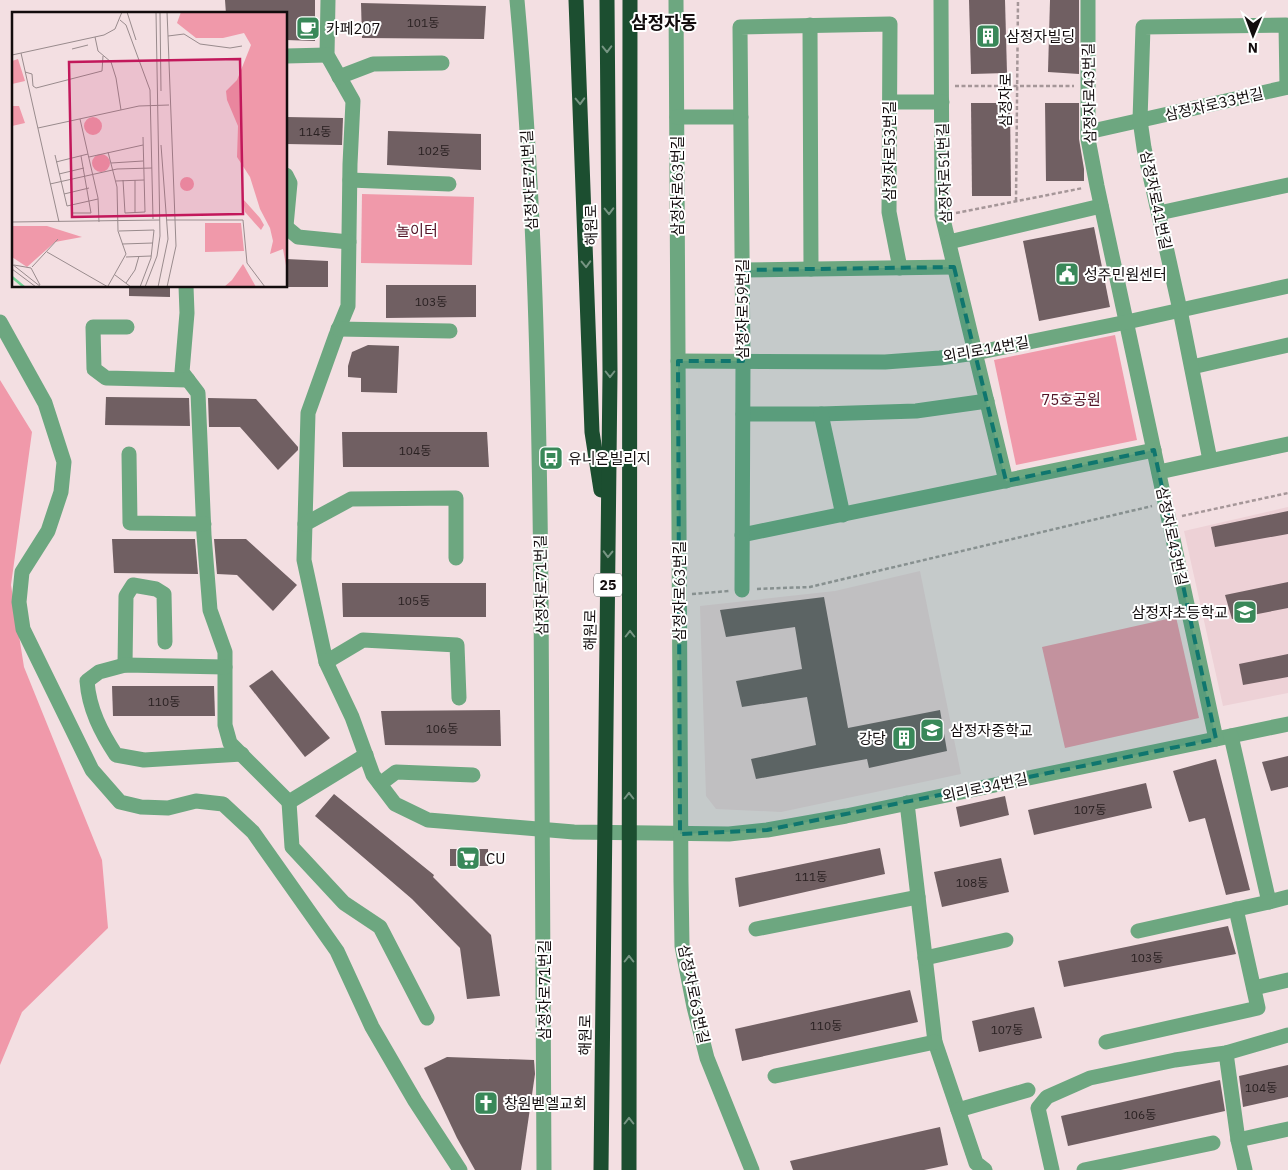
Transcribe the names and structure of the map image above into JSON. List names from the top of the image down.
{
  "streets": {
    "highway": ["해원로", "25"],
    "street": [
      "삼정자로43번길",
      "삼정자로33번길",
      "삼정자로53번길",
      "삼정자로51번길",
      "삼정자로71번길",
      "삼정자로63번길",
      "삼정자로41번길",
      "삼정자로59번길",
      "외리로14번길",
      "외리로34번길"
    ],
    "path": ["삼정자로"]
  },
  "crossings": [
    ["삼정자로43번길", "삼정자로33번길"],
    ["삼정자로43번길", "외리로14번길"],
    ["삼정자로43번길", "외리로34번길"],
    ["삼정자로33번길", "삼정자로41번길"],
    ["삼정자로53번길", "삼정자로59번길"],
    ["삼정자로51번길", "외리로14번길"],
    ["삼정자로71번길", "외리로34번길"],
    ["삼정자로63번길", "외리로14번길"],
    ["삼정자로63번길", "외리로34번길"],
    ["삼정자로41번길", "외리로14번길"],
    ["삼정자로59번길", "외리로14번길"]
  ],
  "districts": ["삼정자동"],
  "parks": ["놀이터", "75호공원"],
  "places": {
    "cafe": ["카페207"],
    "building": ["삼정자빌딩", "강당"],
    "public building": ["성주민원센터"],
    "bus stop": ["유니온빌리지"],
    "school or university": ["삼정자초등학교", "삼정자중학교"],
    "supermarket": ["CU"],
    "church": ["창원벧엘교회"]
  },
  "house_numbers": [
    "101동",
    "114동",
    "102동",
    "103동",
    "104동",
    "105동",
    "110동",
    "106동",
    "107동",
    "111동",
    "108동",
    "103동",
    "110동",
    "107동",
    "104동",
    "106동"
  ],
  "north": "bottom"
}
